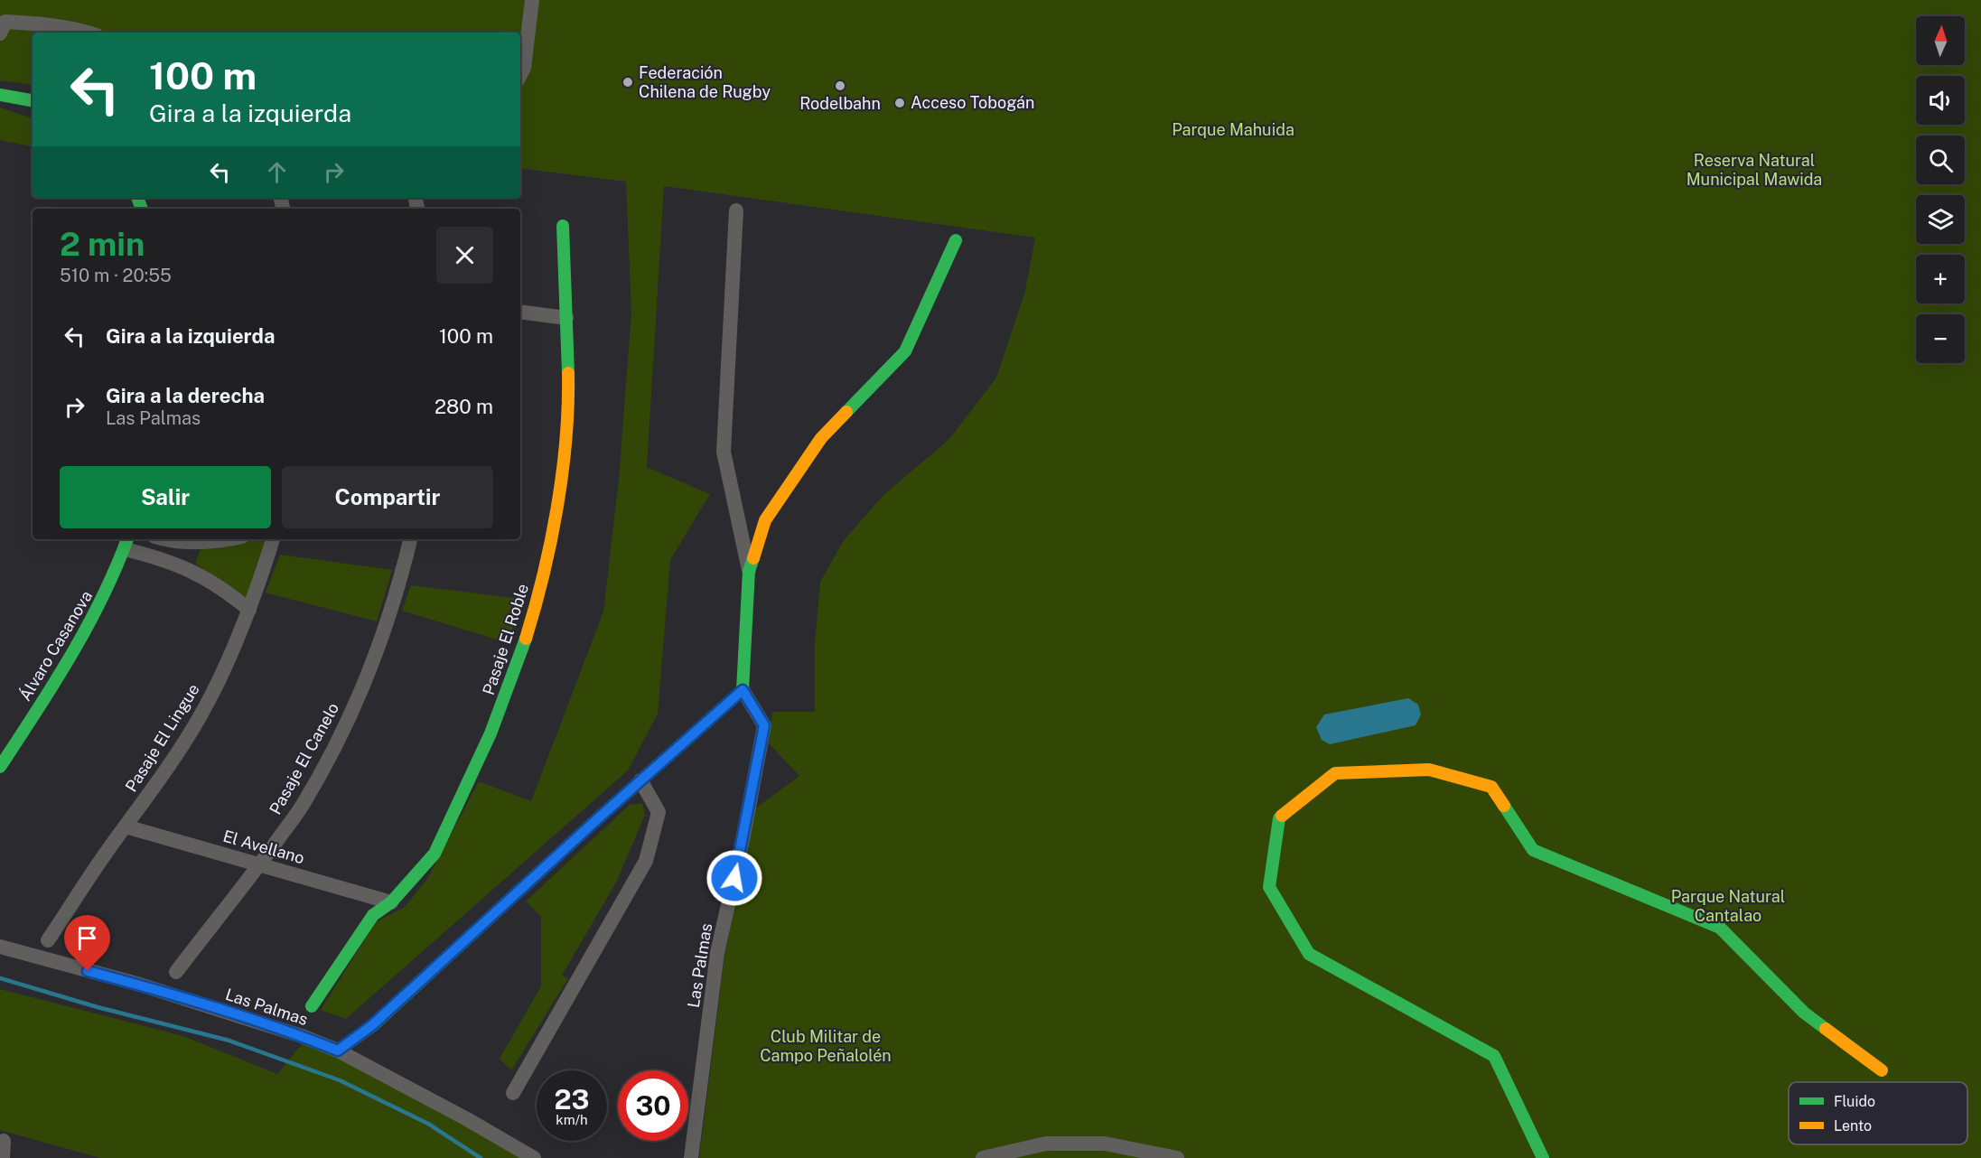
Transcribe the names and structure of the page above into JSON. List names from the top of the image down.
{
  "streets": {
    "street": [
      "Pasaje El Roble",
      "Álvaro Casanova",
      "Pasaje El Lingue",
      "Pasaje El Canelo",
      "El Avellano",
      "Las Palmas"
    ]
  },
  "crossings": [
    ["Pasaje El Roble", "El Avellano"],
    ["Pasaje El Lingue", "El Avellano"],
    ["Pasaje El Canelo", "El Avellano"]
  ],
  "parks": [
    "Parque Mahuida",
    "Reserva Natural Municipal Mawida",
    "Parque Natural Cantalao",
    "Club Militar de Campo Peñalolén"
  ],
  "places": ["Federación Chilena de Rugby", "Rodelbahn", "Acceso Tobogán"],
  "legend": ["Fluido", "Lento"],
  "north": "top",
  "page": {
    "map_buttons": ["+", "−"],
    "turn": ["100 m", "Gira a la izquierda"],
    "heading": ["2 min", "510 m · 20:55"],
    "list": [
      {
        "name": "Gira a la izquierda",
        "value": "100 m"
      },
      {
        "name": "Gira a la derecha",
        "note": "Las Palmas",
        "value": "280 m"
      }
    ],
    "buttons": ["Salir", "Compartir"],
    "speed": "23 km/h",
    "limit": "30"
  }
}
